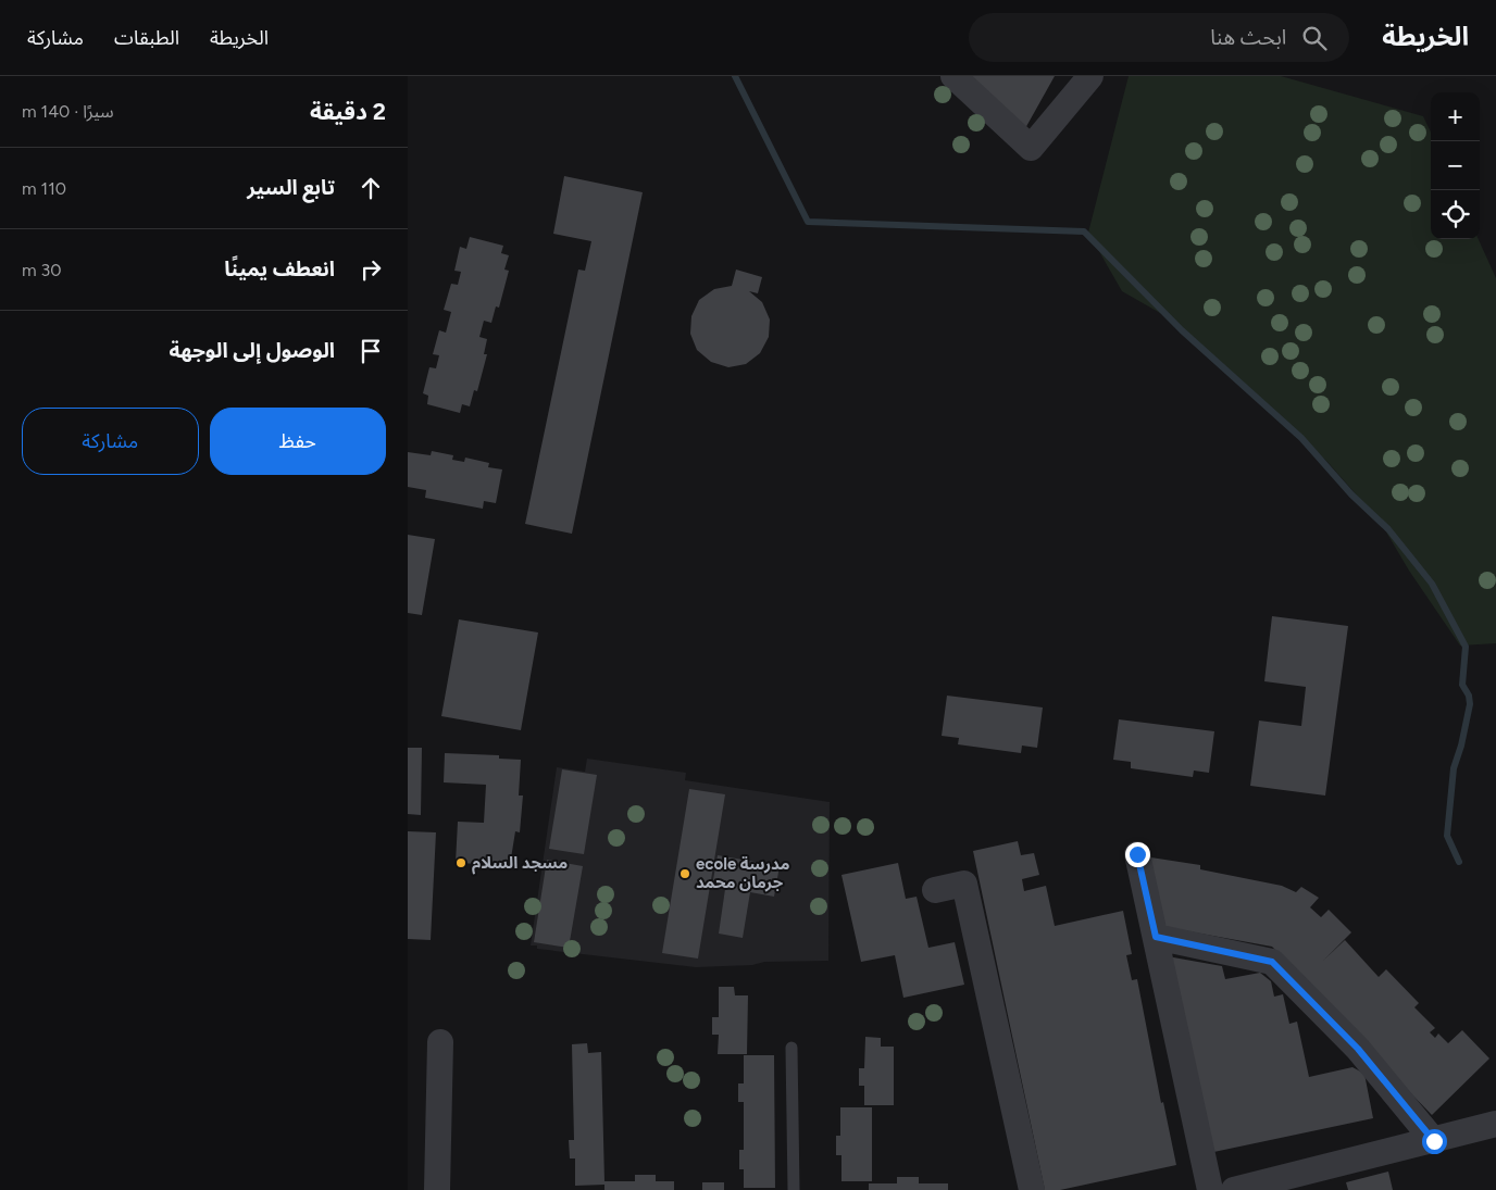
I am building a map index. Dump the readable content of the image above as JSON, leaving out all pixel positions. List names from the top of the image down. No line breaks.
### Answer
{"places":["مسجد السلام","ecole مدرسة جرمان محمد"],"page":{"header":"الخريطة","search":"ابحث هنا","nav":["الخريطة","الطبقات","مشاركة"],"heading":["2 دقيقة","سيرًا · 140 m"],"map_buttons":["+","−"],"list":[["تابع السير","110 m"],["انعطف يمينًا","30 m"],"الوصول إلى الوجهة"],"buttons":["حفظ","مشاركة"]}}
